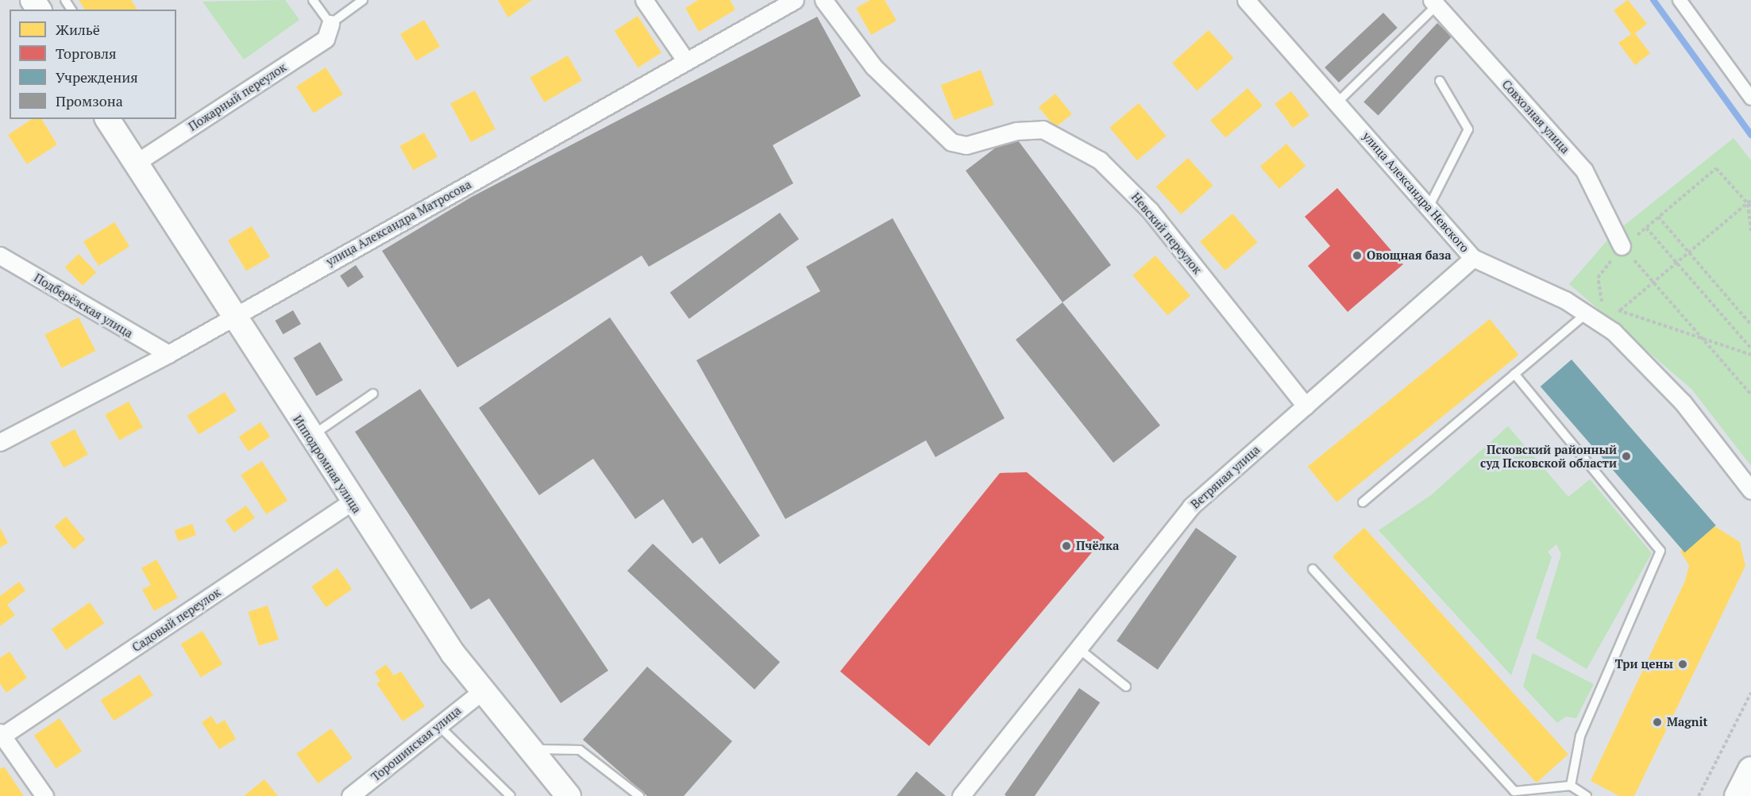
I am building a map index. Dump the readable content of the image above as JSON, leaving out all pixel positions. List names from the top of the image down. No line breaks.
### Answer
{"streets":{"main road":["Ипподромная улица"],"street":["Пожарный переулок","Совхозная улица","улица Александра Невского","улица Александра Матросова","Невский переулок","Подберёзская улица","Ветряная улица","Садовый переулок","Торошинская улица"]},"crossings":[["Пожарный переулок","Ипподромная улица"],["улица Александра Невского","Ветряная улица"],["улица Александра Матросова","Подберёзская улица"],["улица Александра Матросова","Ипподромная улица"],["Невский переулок","Ветряная улица"],["Ипподромная улица","Садовый переулок"],["Ипподромная улица","Торошинская улица"]],"places":["Овощная база","Псковский районный суд Псковской области","Пчёлка","Три цены","Magnit"],"legend":["Жильё","Торговля","Учреждения","Промзона"]}
